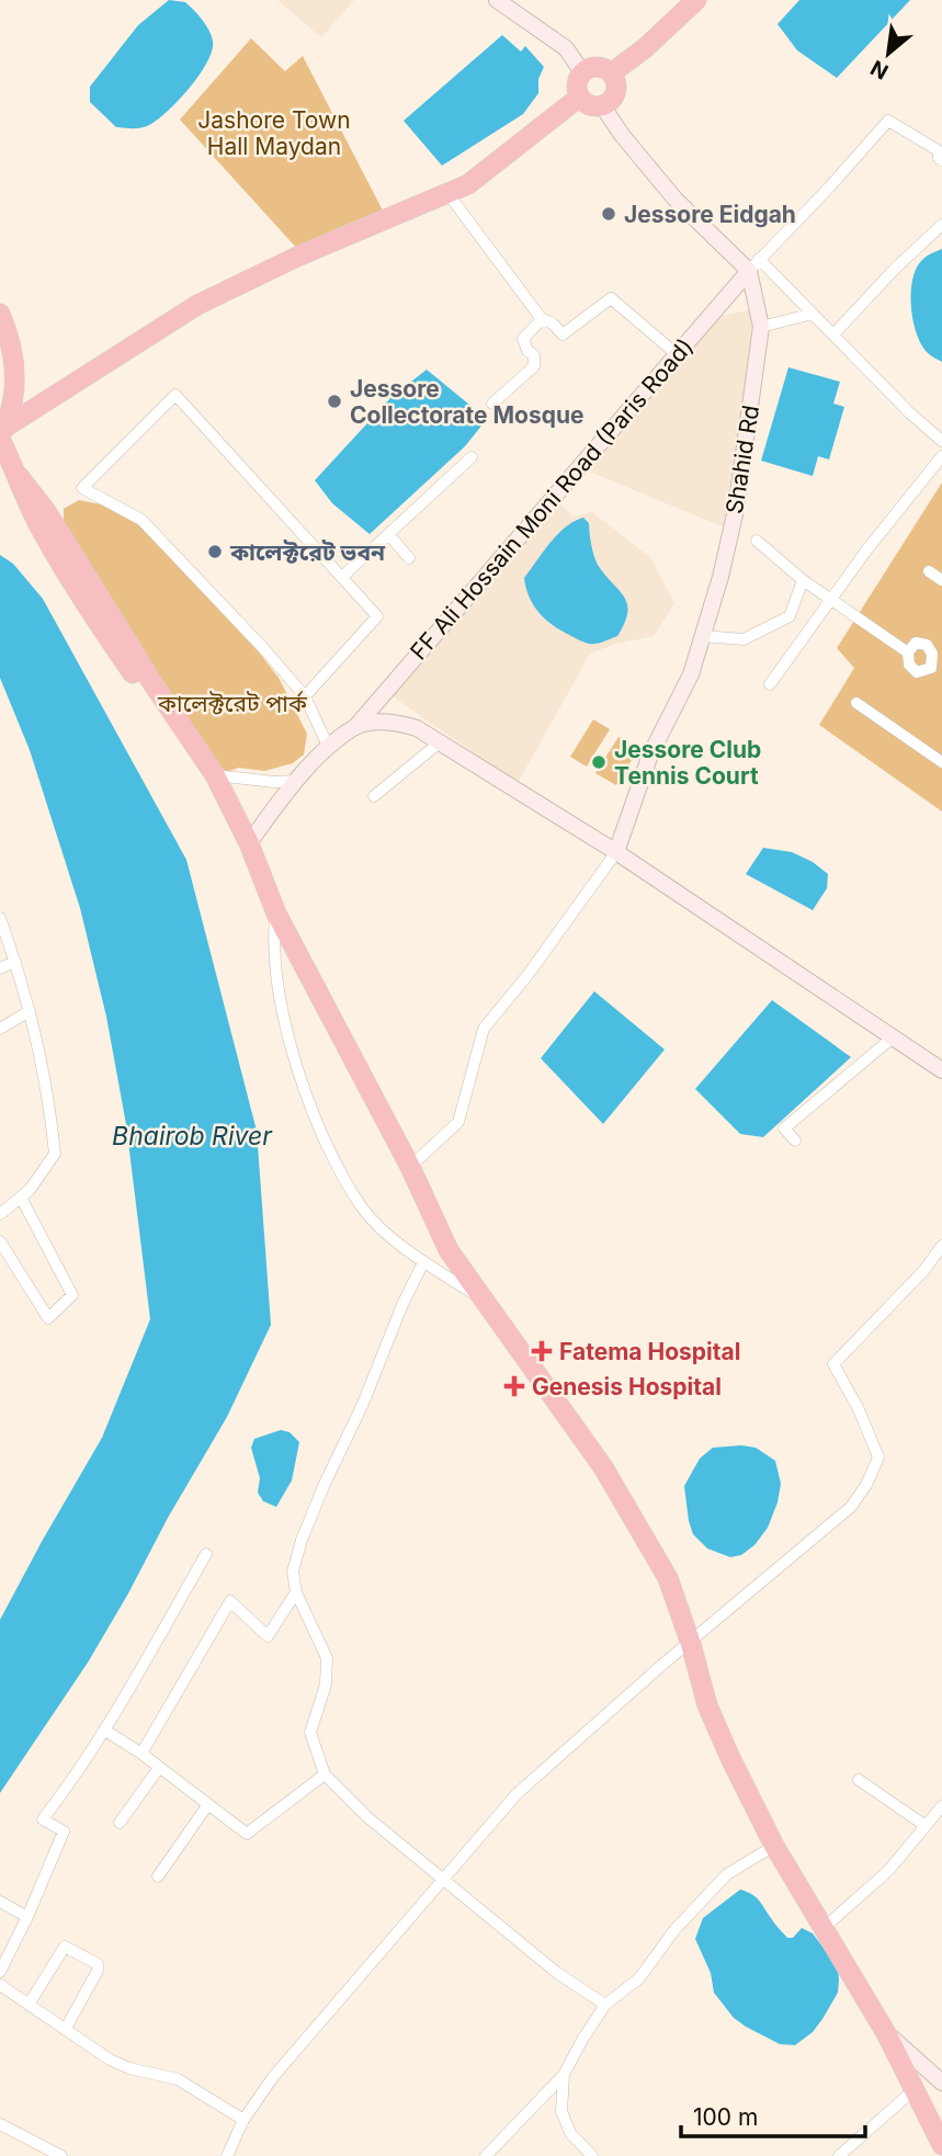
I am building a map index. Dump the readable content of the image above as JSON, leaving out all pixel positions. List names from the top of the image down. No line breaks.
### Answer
{"streets":{"street":["Shahid Rd","FF Ali Hossain Moni Road (Paris Road)"]},"crossings":[["Shahid Rd","FF Ali Hossain Moni Road (Paris Road)"]],"water":["Bhairob River"],"parks":["Jashore Town Hall Maydan","কালেক্টরেট পার্ক"],"places":{"other":["Jessore Eidgah","Jessore Collectorate Mosque","কালেক্টরেট ভবন","Jessore Club Tennis Court"],"health":["Fatema Hospital","Genesis Hospital"]},"scale_bar":"100 m","north":"bottom left"}
